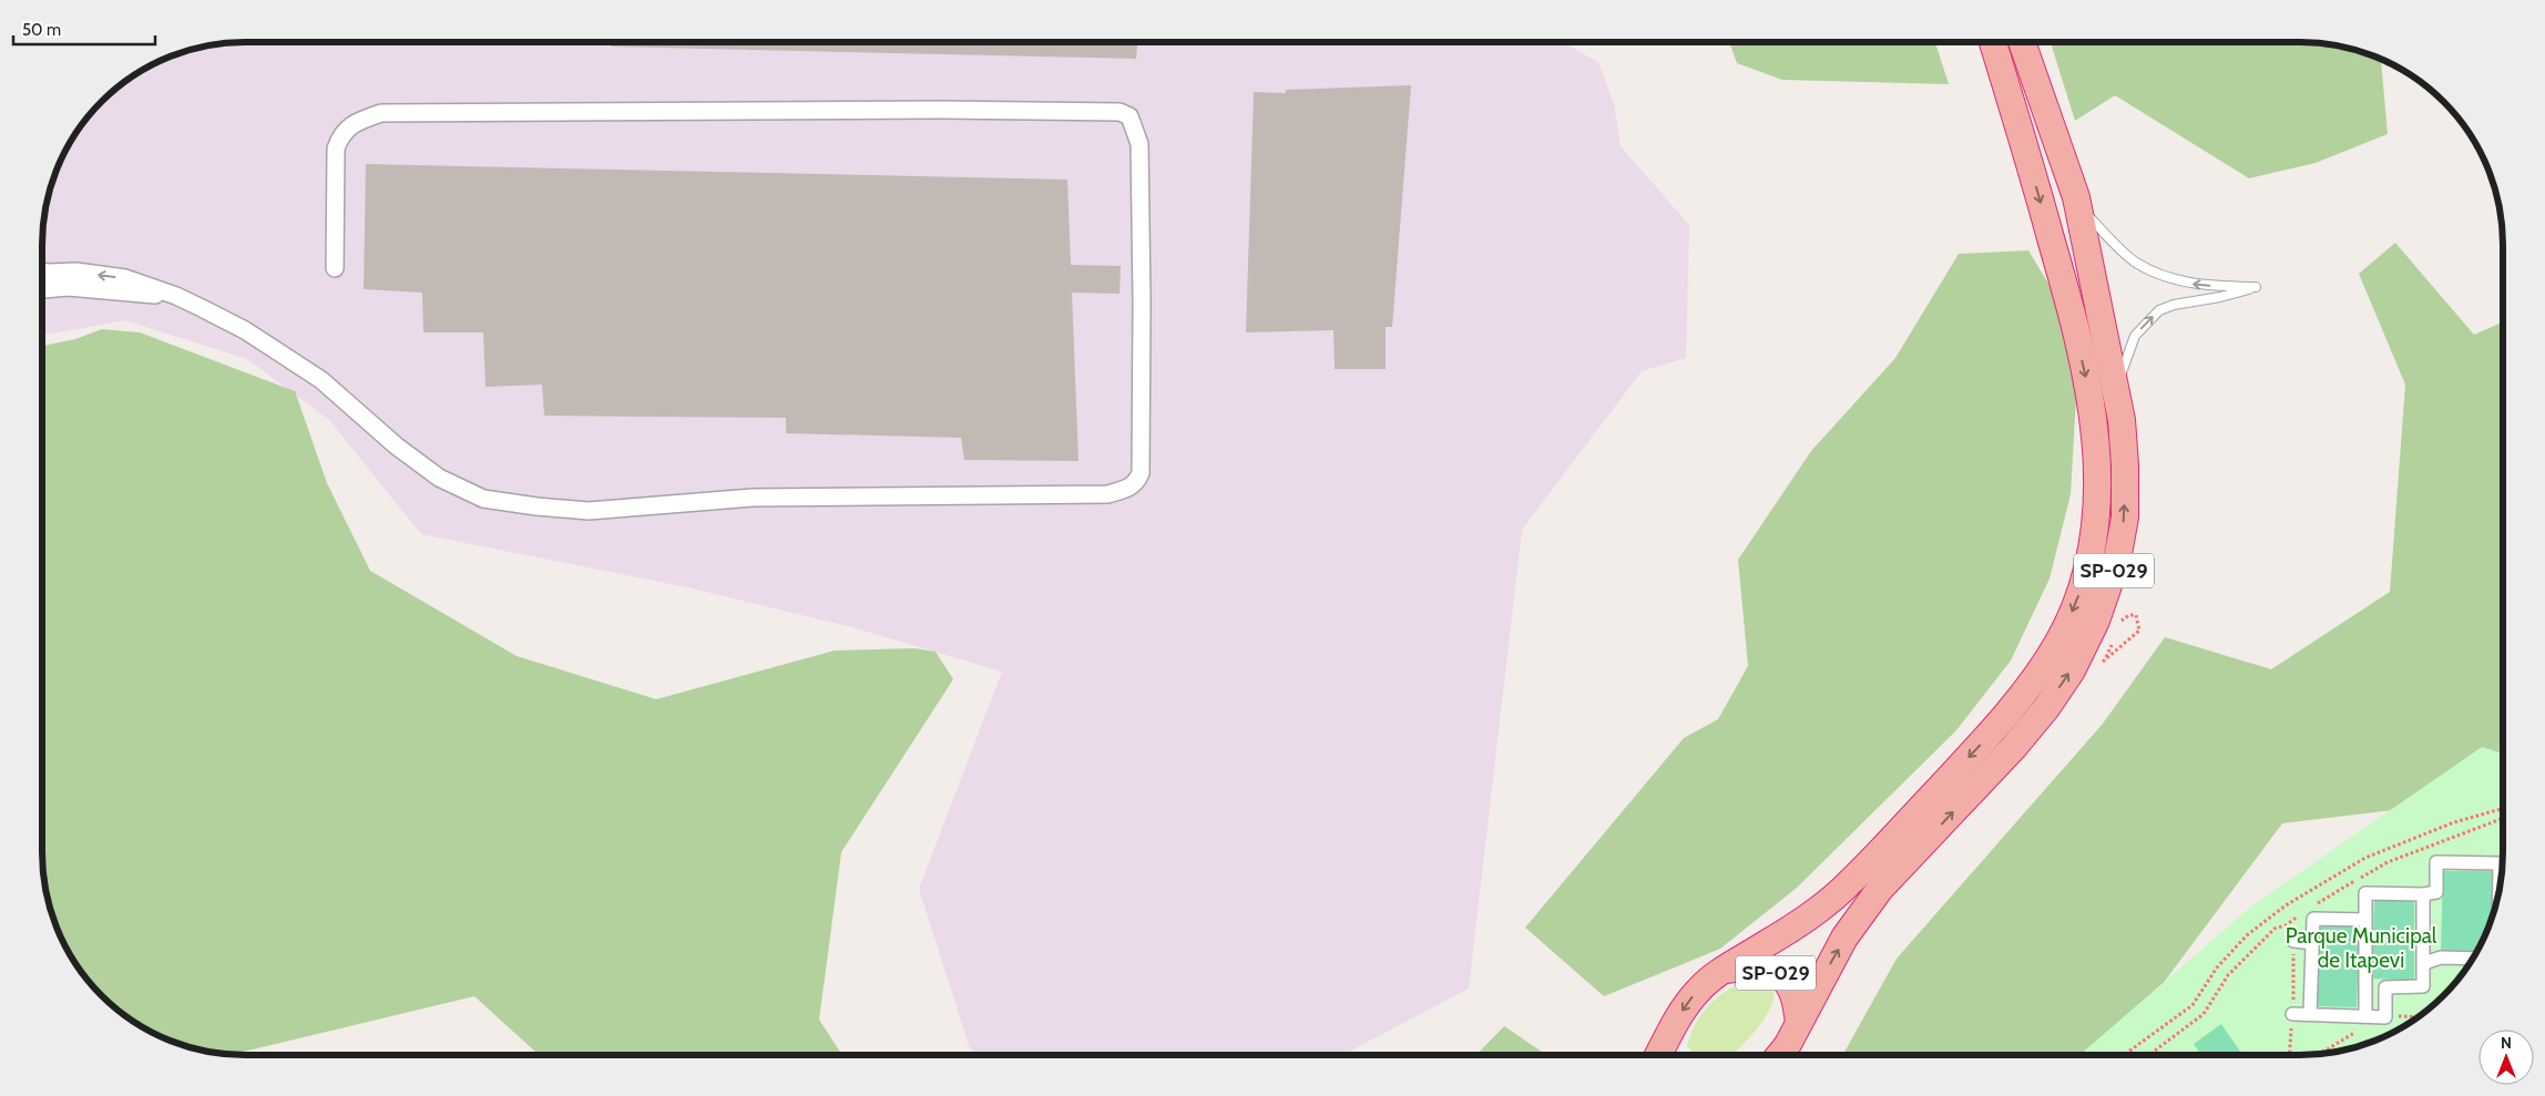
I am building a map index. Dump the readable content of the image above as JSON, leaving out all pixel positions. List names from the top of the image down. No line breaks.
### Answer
{"streets":{"highway":["SP-029"]},"parks":["Parque Municipal de Itapevi"],"scale_bar":"50 m","north":"top"}
